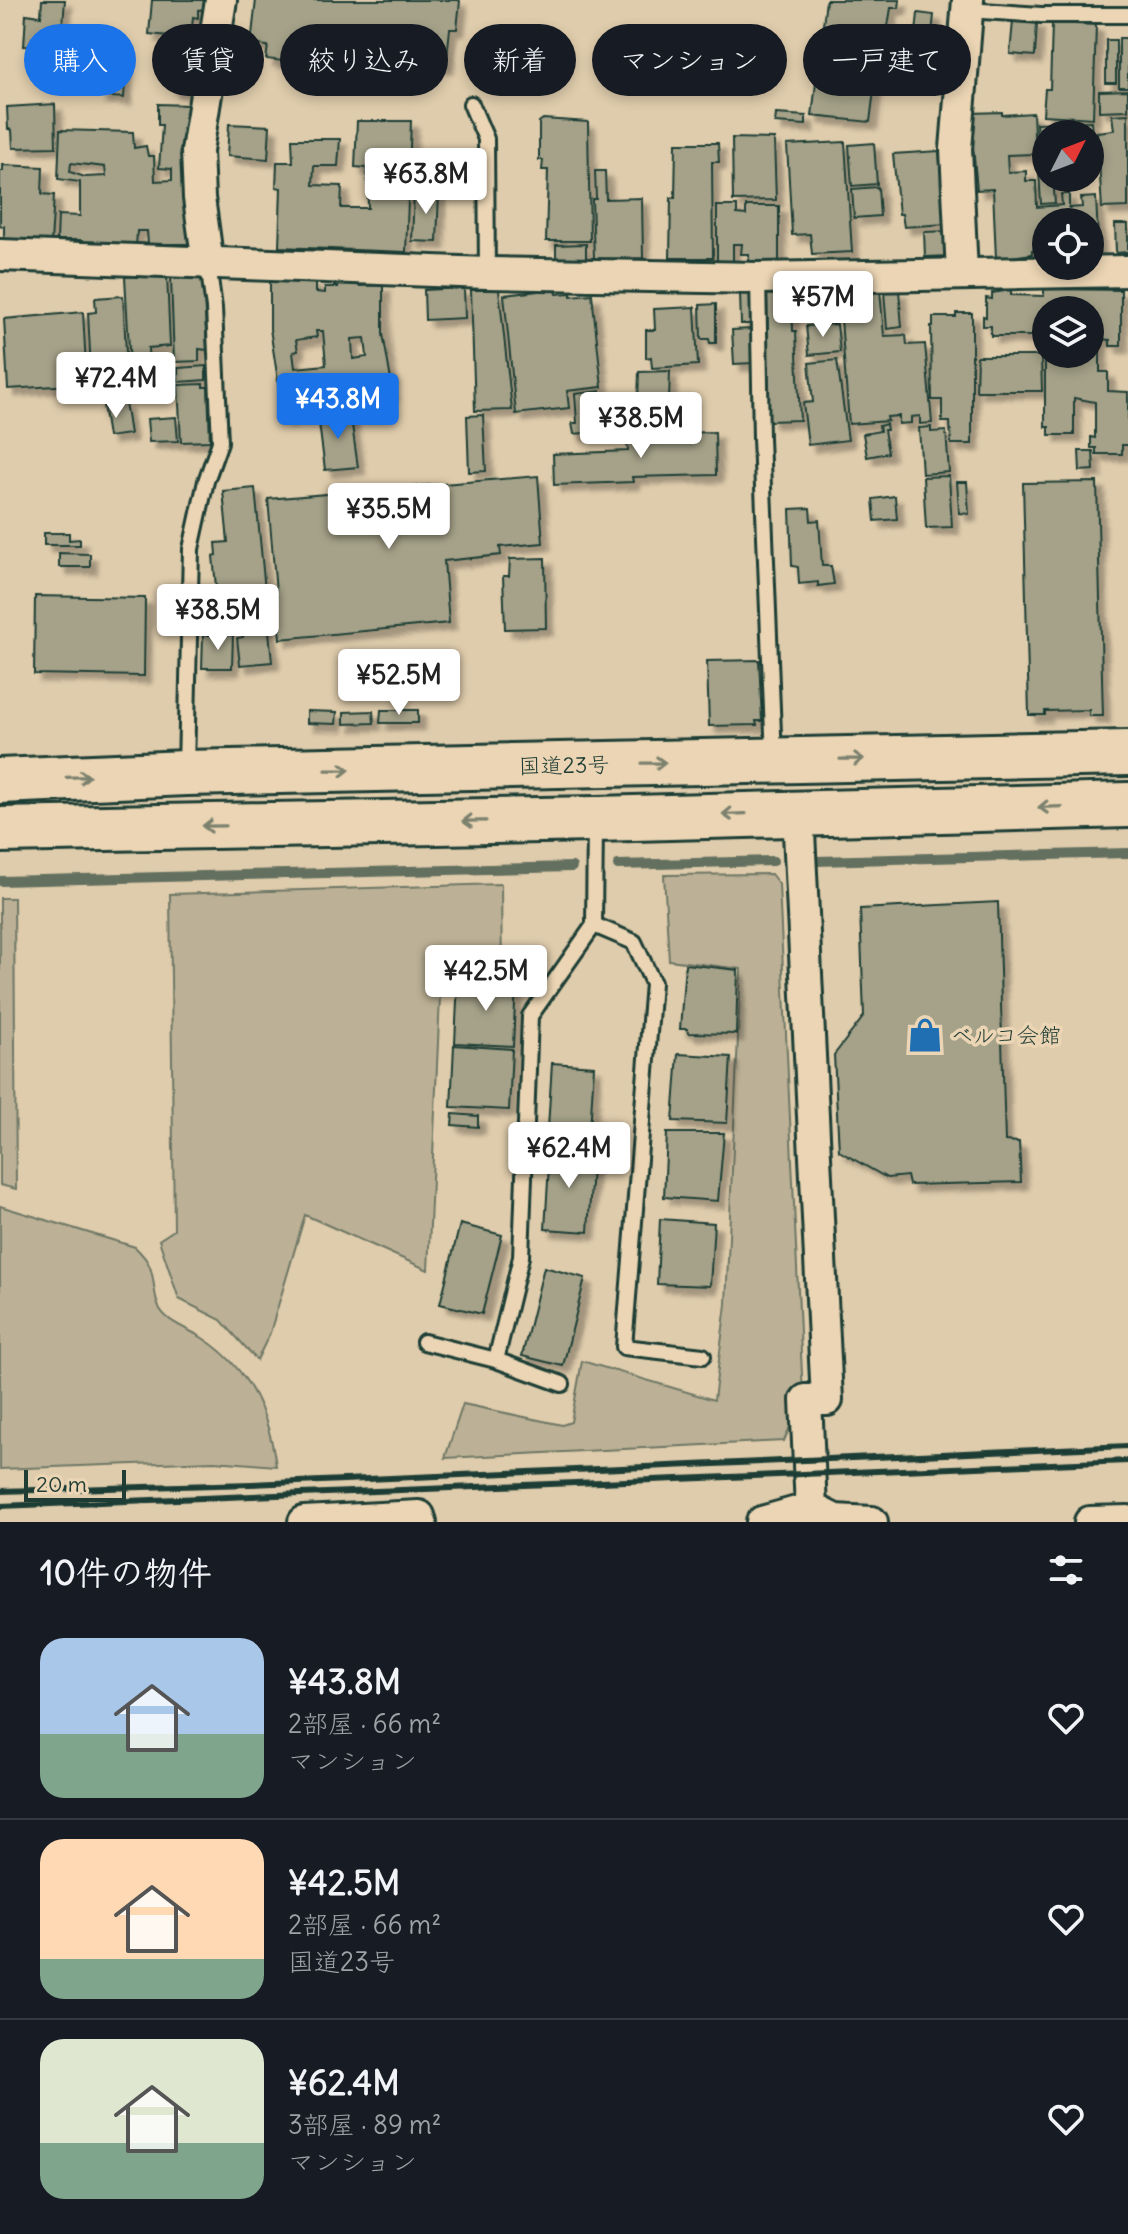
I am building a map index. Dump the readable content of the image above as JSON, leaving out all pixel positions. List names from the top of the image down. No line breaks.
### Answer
{"streets":{"highway":["国道23号"]},"places":{"shop":["ベルコ会館"]},"scale_bar":"20 m","north":"top right","page":{"chip":["購入","賃貸","絞り込み","新着","マンション","一戸建て"],"price":["¥63.8M","¥57M","¥72.4M","¥43.8M","¥38.5M","¥35.5M","¥38.5M","¥52.5M","¥42.5M","¥62.4M"],"scale":"20 m","heading":"10件の物件","list":[{"name":"¥43.8M","note":"2部屋 · 66 m² · マンション"},{"name":"¥42.5M","note":"2部屋 · 66 m² · 国道23号"},{"name":"¥62.4M","note":"3部屋 · 89 m² · マンション"}]}}
